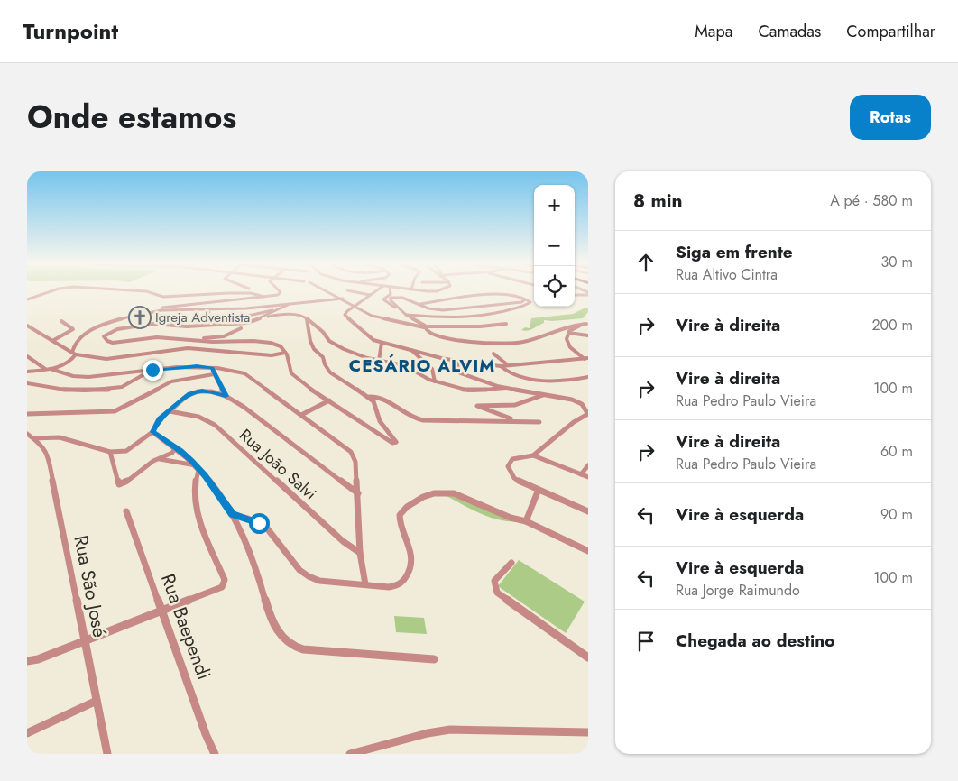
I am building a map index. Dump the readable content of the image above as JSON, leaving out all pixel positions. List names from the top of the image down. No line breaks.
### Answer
{"streets":{"street":["Rua João Salvi","Rua São José","Rua Baependi"]},"districts":["CESÁRIO ALVIM"],"places":{"church":["Igreja Adventista"]},"page":{"header":"Turnpoint","nav":["Mapa","Camadas","Compartilhar"],"title":"Onde estamos","buttons":"Rotas","heading":["8 min","A pé · 580 m"],"map_buttons":["+","−"],"list":[["Siga em frente","Rua Altivo Cintra","30 m"],["Vire à direita","200 m"],["Vire à direita","Rua Pedro Paulo Vieira","100 m"],["Vire à direita","Rua Pedro Paulo Vieira","60 m"],["Vire à esquerda","90 m"],["Vire à esquerda","Rua Jorge Raimundo","100 m"],"Chegada ao destino"]}}
